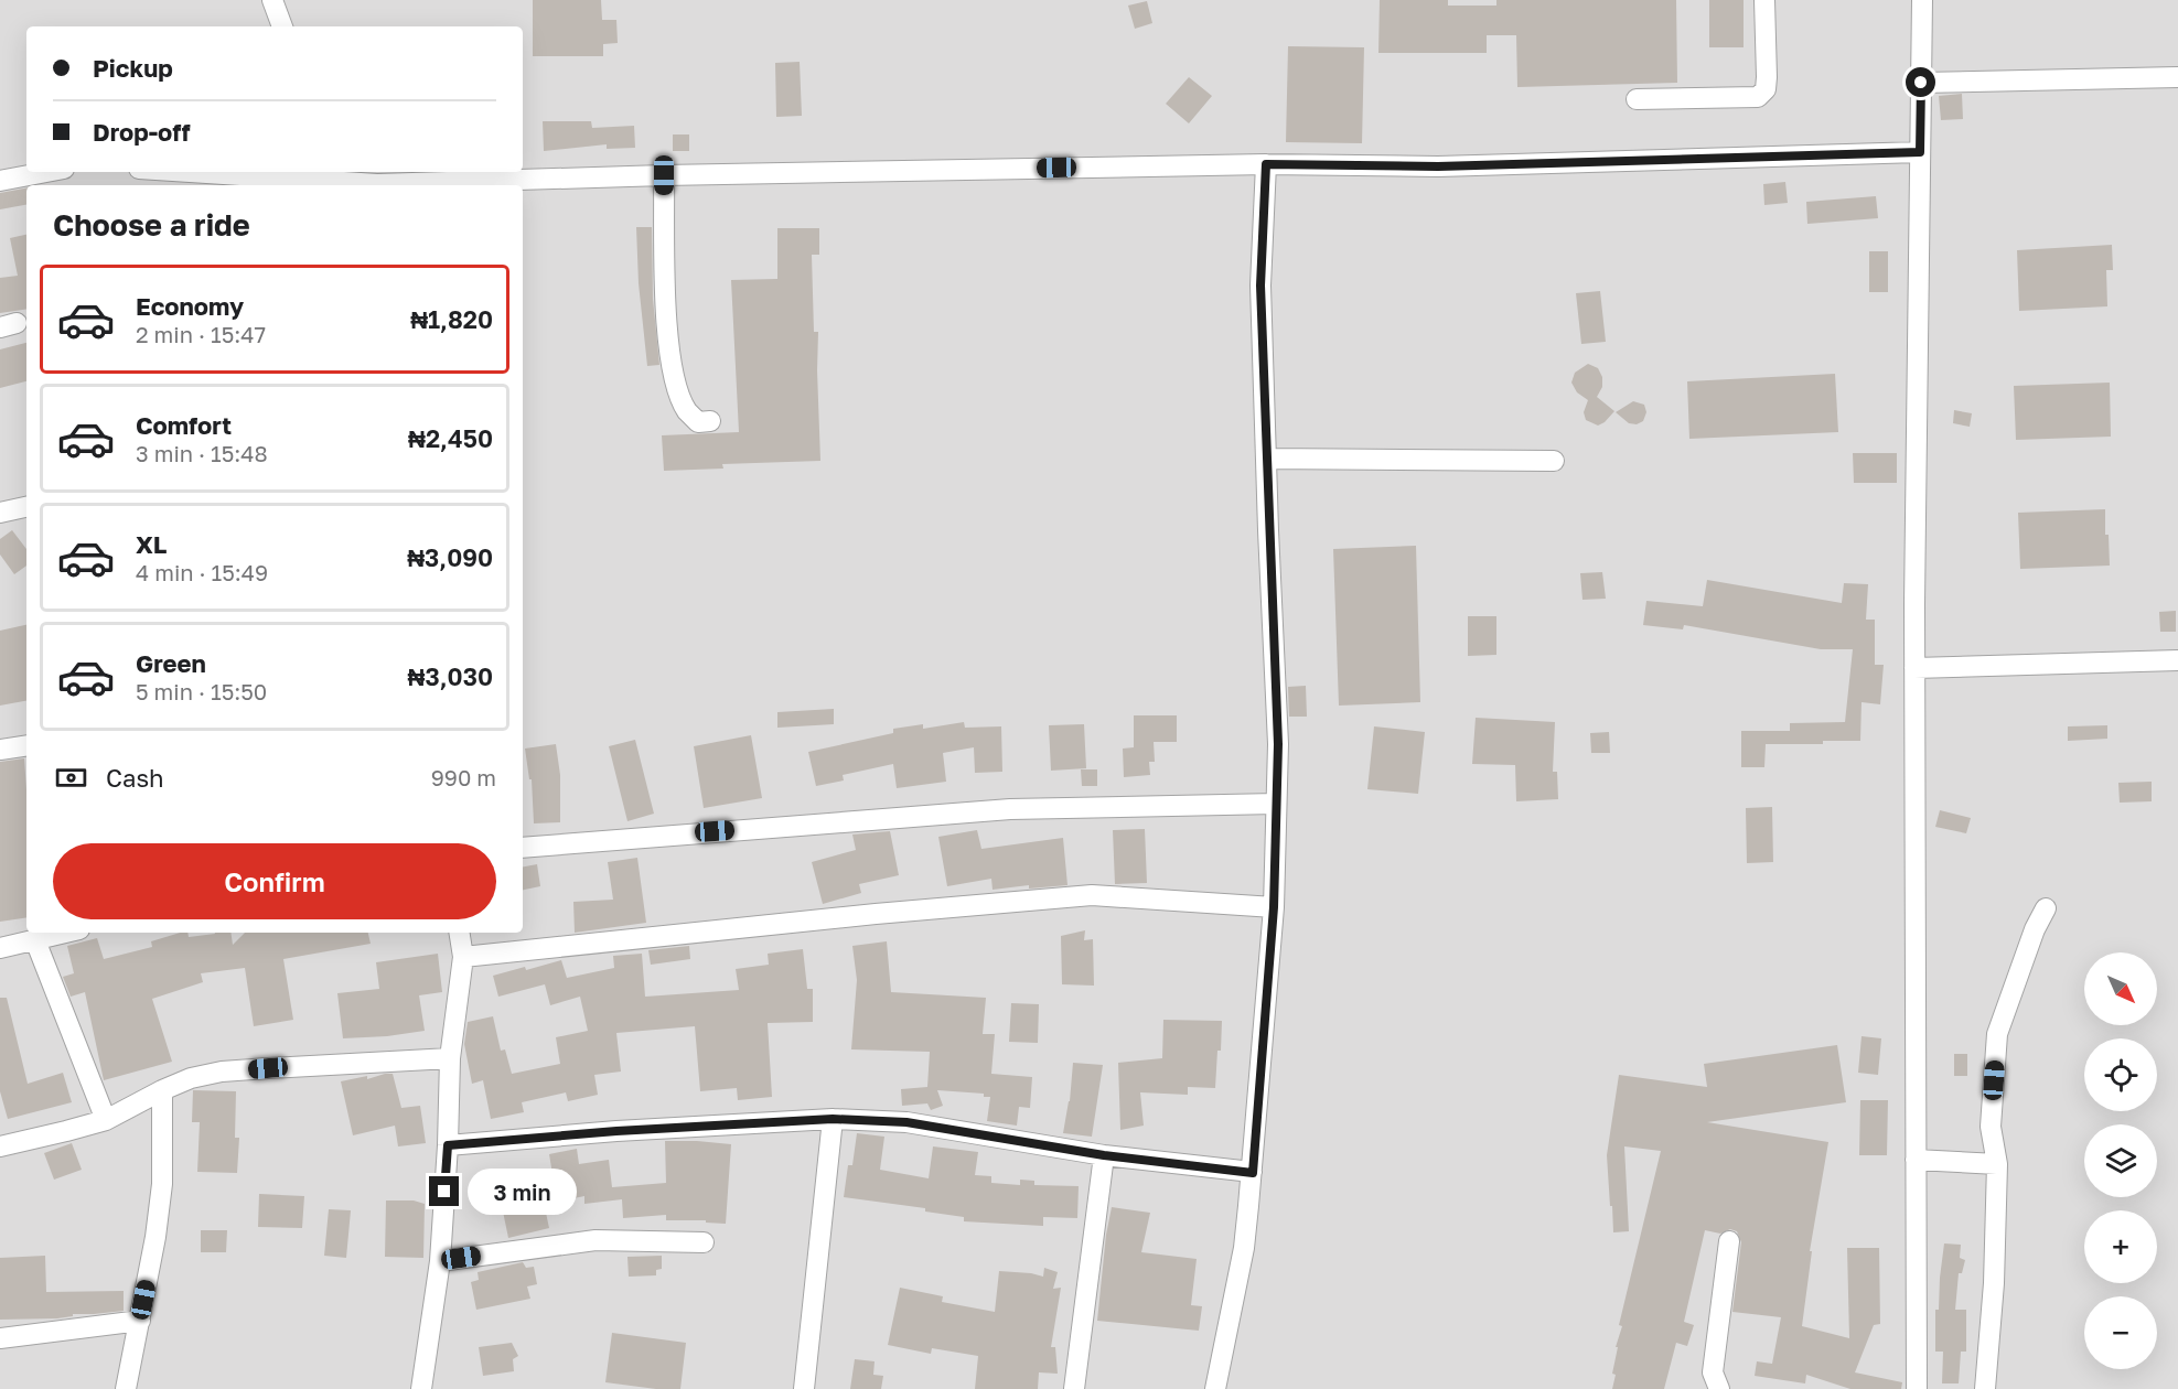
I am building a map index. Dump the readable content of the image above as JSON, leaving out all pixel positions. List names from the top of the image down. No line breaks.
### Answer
{"north":"bottom right","page":{"banner":["Pickup","Drop-off"],"heading":"Choose a ride","list":[{"name":"Economy","note":"2 min · 15:47","value":"₦1,820"},{"name":"Comfort","note":"3 min · 15:48","value":"₦2,450"},{"name":"XL","note":"4 min · 15:49","value":"₦3,090"},{"name":"Green","note":"5 min · 15:50","value":"₦3,030"}],"pay":["Cash","990 m"],"buttons":"Confirm","map_buttons":["+","−"],"bubble":"3 min"}}
